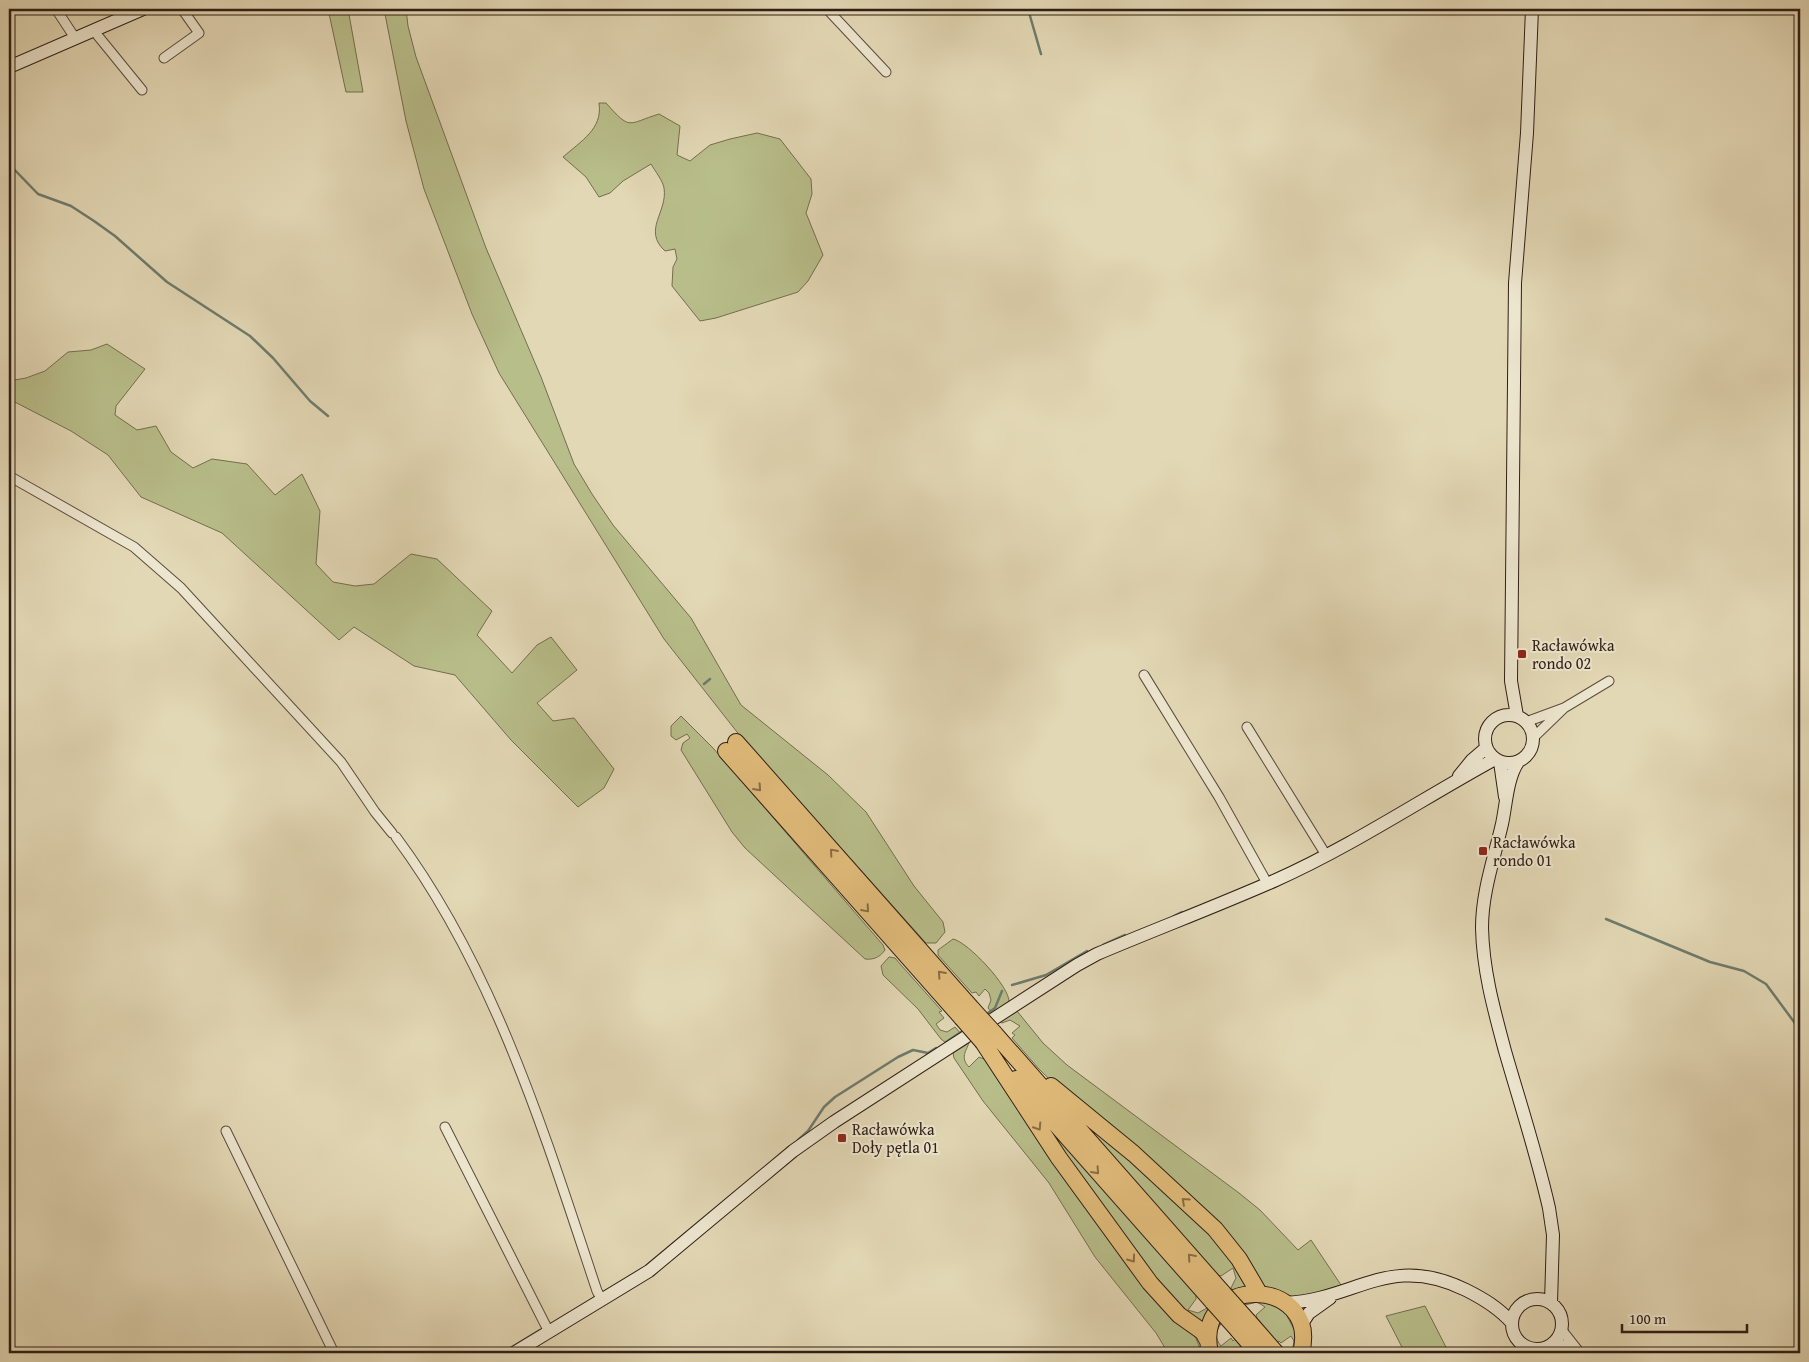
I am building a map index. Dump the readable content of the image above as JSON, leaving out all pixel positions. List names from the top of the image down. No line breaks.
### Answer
{"places":{"transit":["Racławówka rondo 02","Racławówka rondo 01","Racławówka Doły pętla 01"]},"scale_bar":"100 m"}
